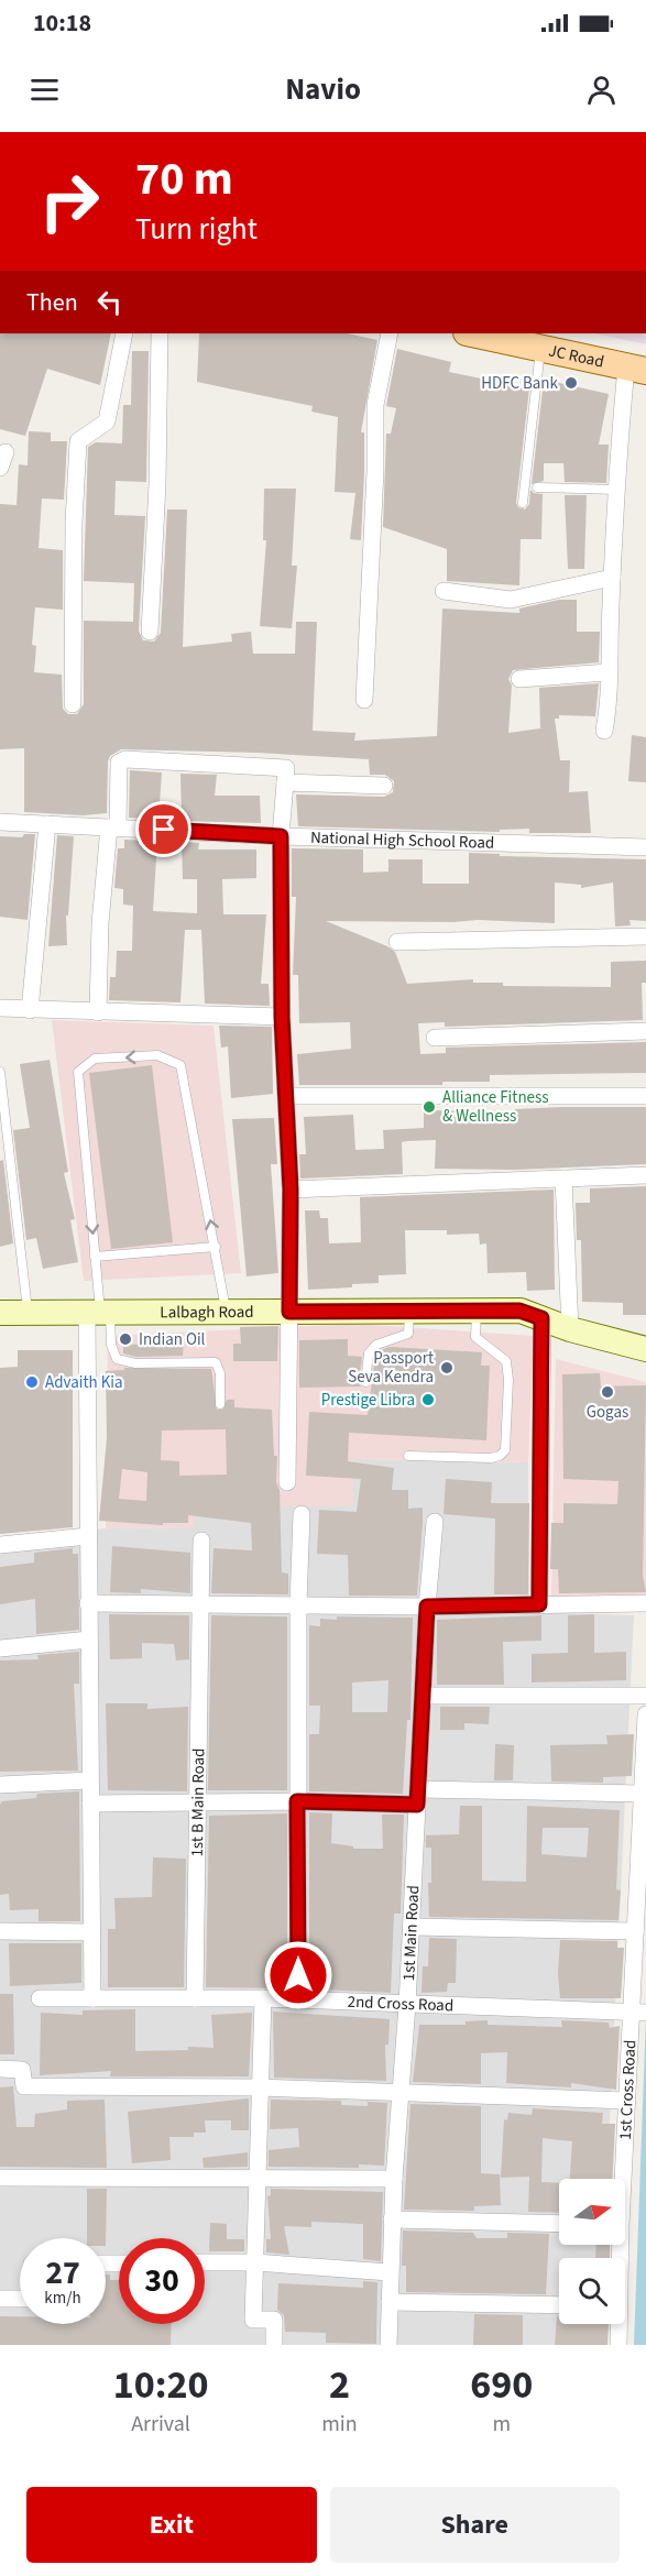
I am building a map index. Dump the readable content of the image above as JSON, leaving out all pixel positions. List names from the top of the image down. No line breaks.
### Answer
{"streets":{"main road":["JC Road","Lalbagh Road"],"street":["National High School Road","1st B Main Road","1st Main Road","2nd Cross Road","1st Cross Road"]},"crossings":[["1st B Main Road","2nd Cross Road"],["1st Main Road","2nd Cross Road"],["2nd Cross Road","1st Cross Road"]],"places":["HDFC Bank","Alliance Fitness & Wellness","Indian Oil","Passport Seva Kendra","Advaith Kia","Gogas","Prestige Libra"],"north":"right","page":{"status":"10:18","header":"Navio","turn":["70 m","Turn right"],"then":"Then","speed":"27 km/h","limit":"30","eta":["10:20","Arrival","2","min","690","m"],"buttons":["Exit","Share"]}}
